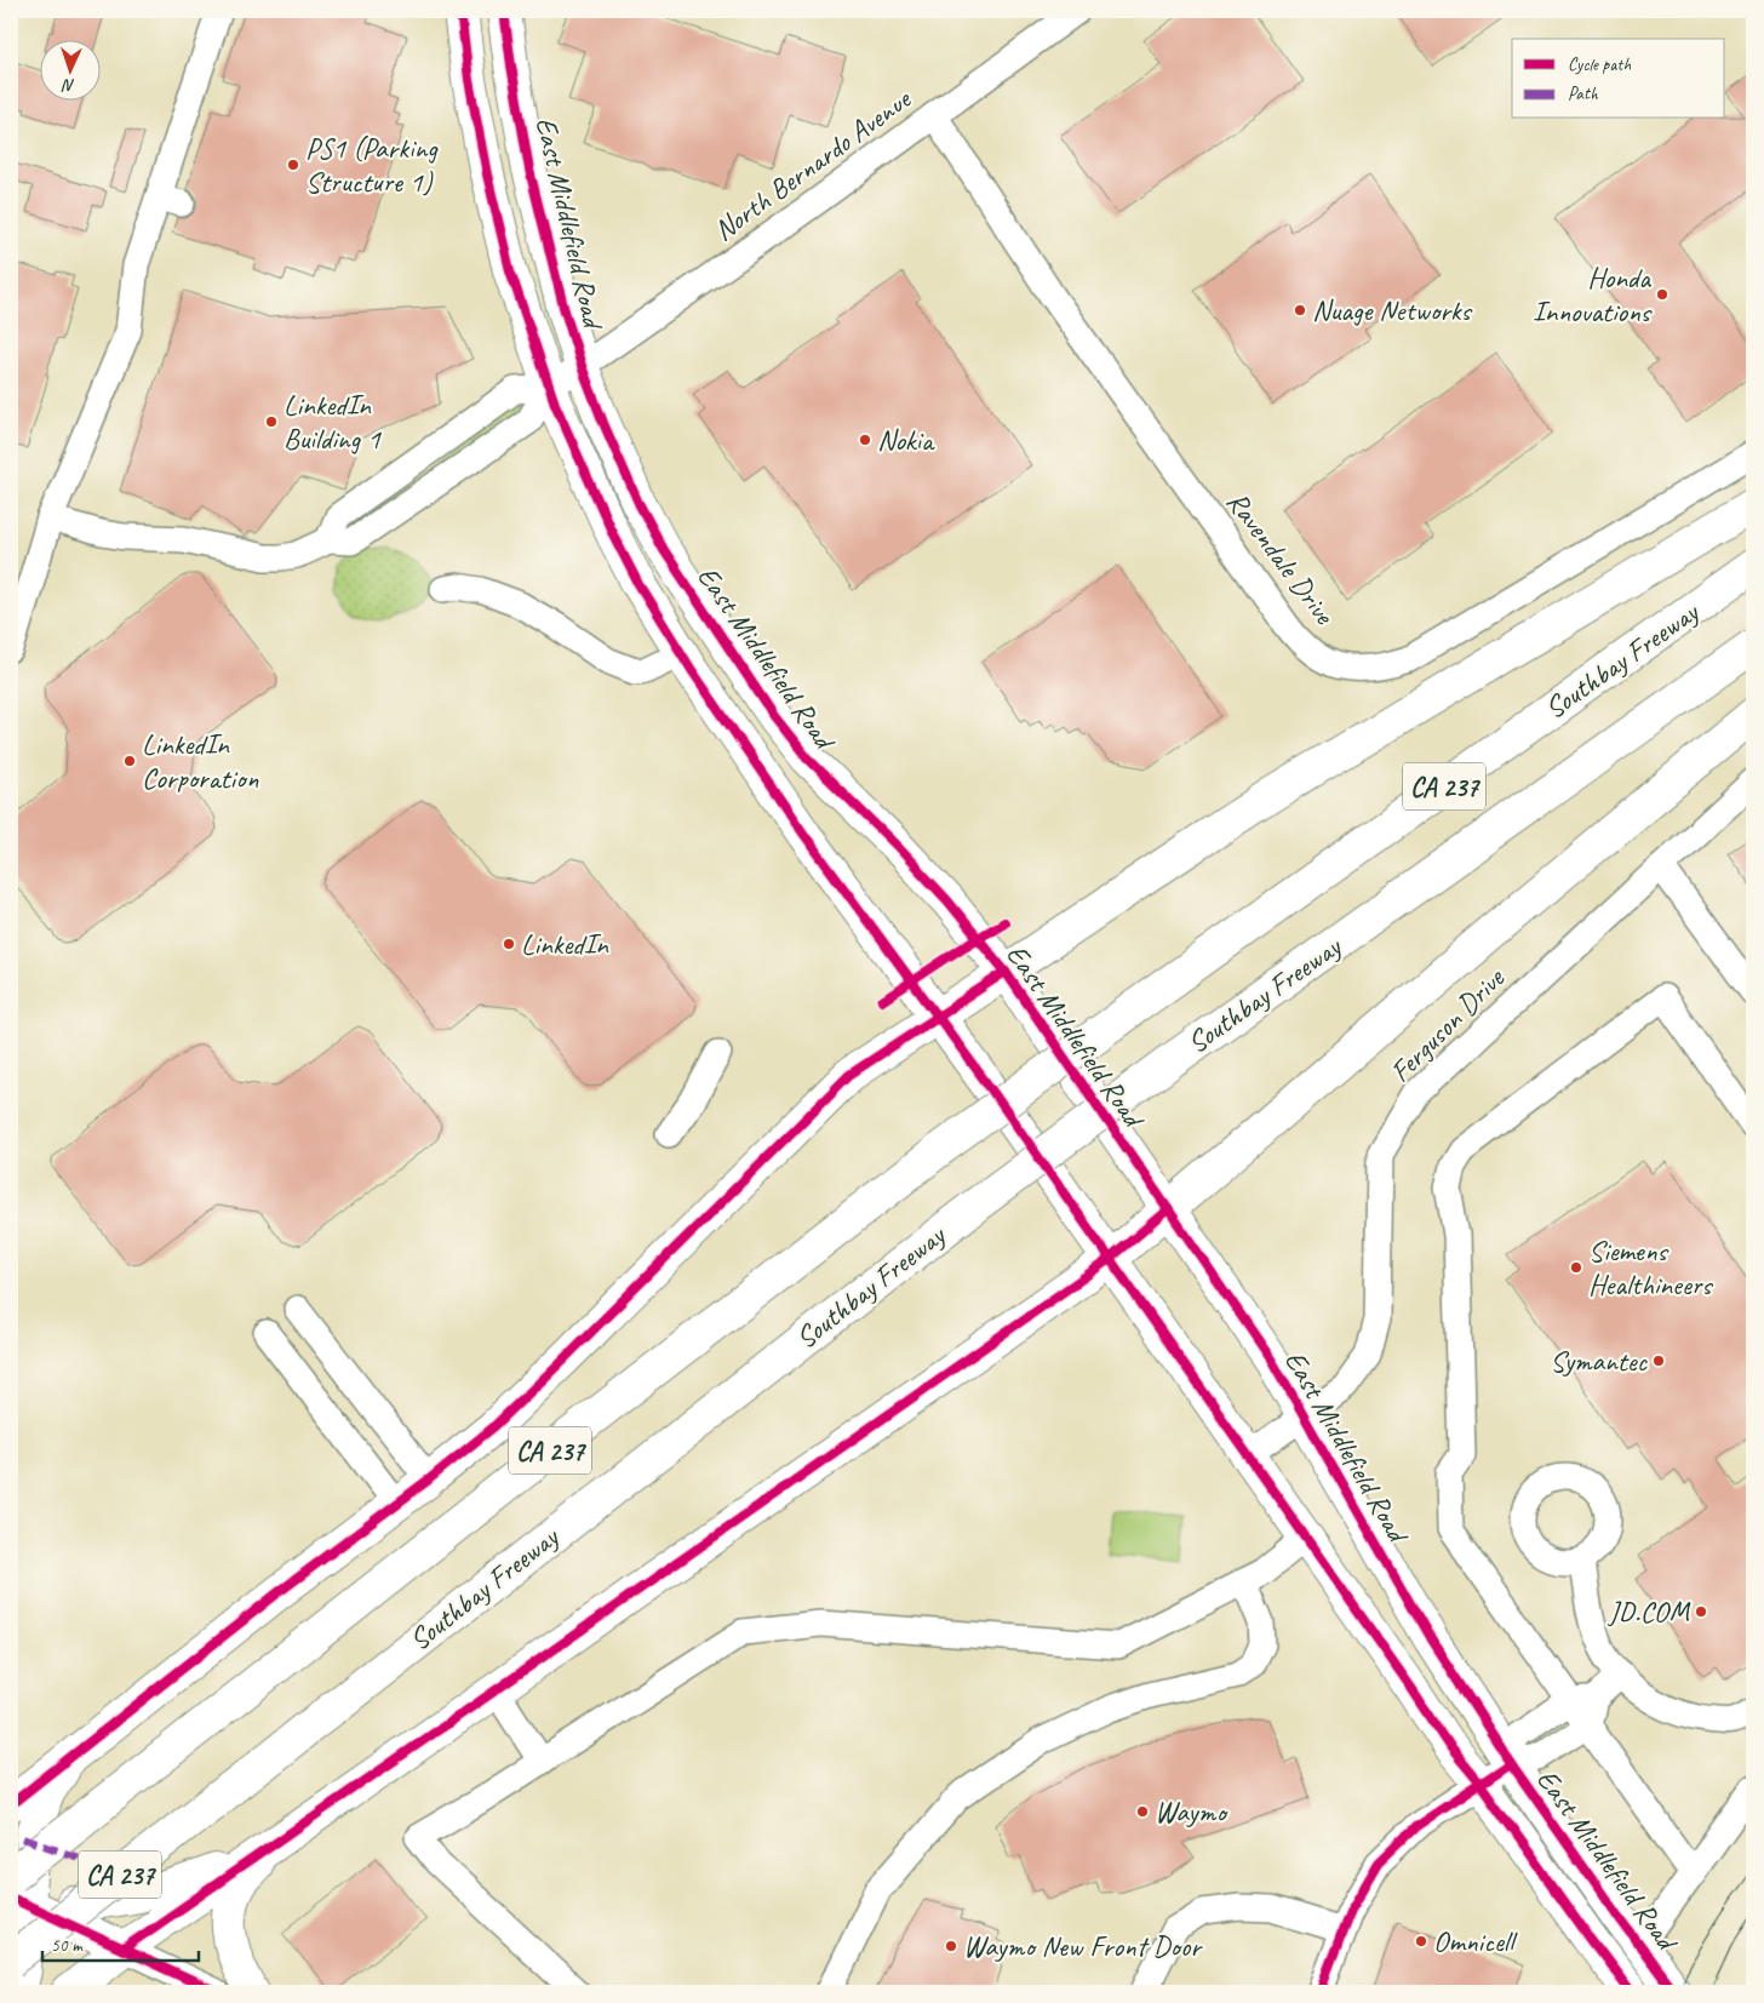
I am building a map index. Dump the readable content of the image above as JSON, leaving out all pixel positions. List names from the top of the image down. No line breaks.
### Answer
{"streets":{"main road":["East Middlefield Road","Southbay Freeway","CA 237"],"street":["North Bernardo Avenue","Ravendale Drive","Ferguson Drive"]},"crossings":[["North Bernardo Avenue","East Middlefield Road"],["North Bernardo Avenue","Ravendale Drive"],["East Middlefield Road","Ferguson Drive"]],"places":["PS1 (Parking Structure 1)","Honda Innovations","Nuage Networks","LinkedIn Building 1","Nokia","LinkedIn Corporation","LinkedIn","Siemens Healthineers","Symantec","JD.COM","Waymo","Omnicell","Waymo New Front Door"],"legend":["Cycle path","Path"],"scale_bar":"50 m","north":"bottom"}
